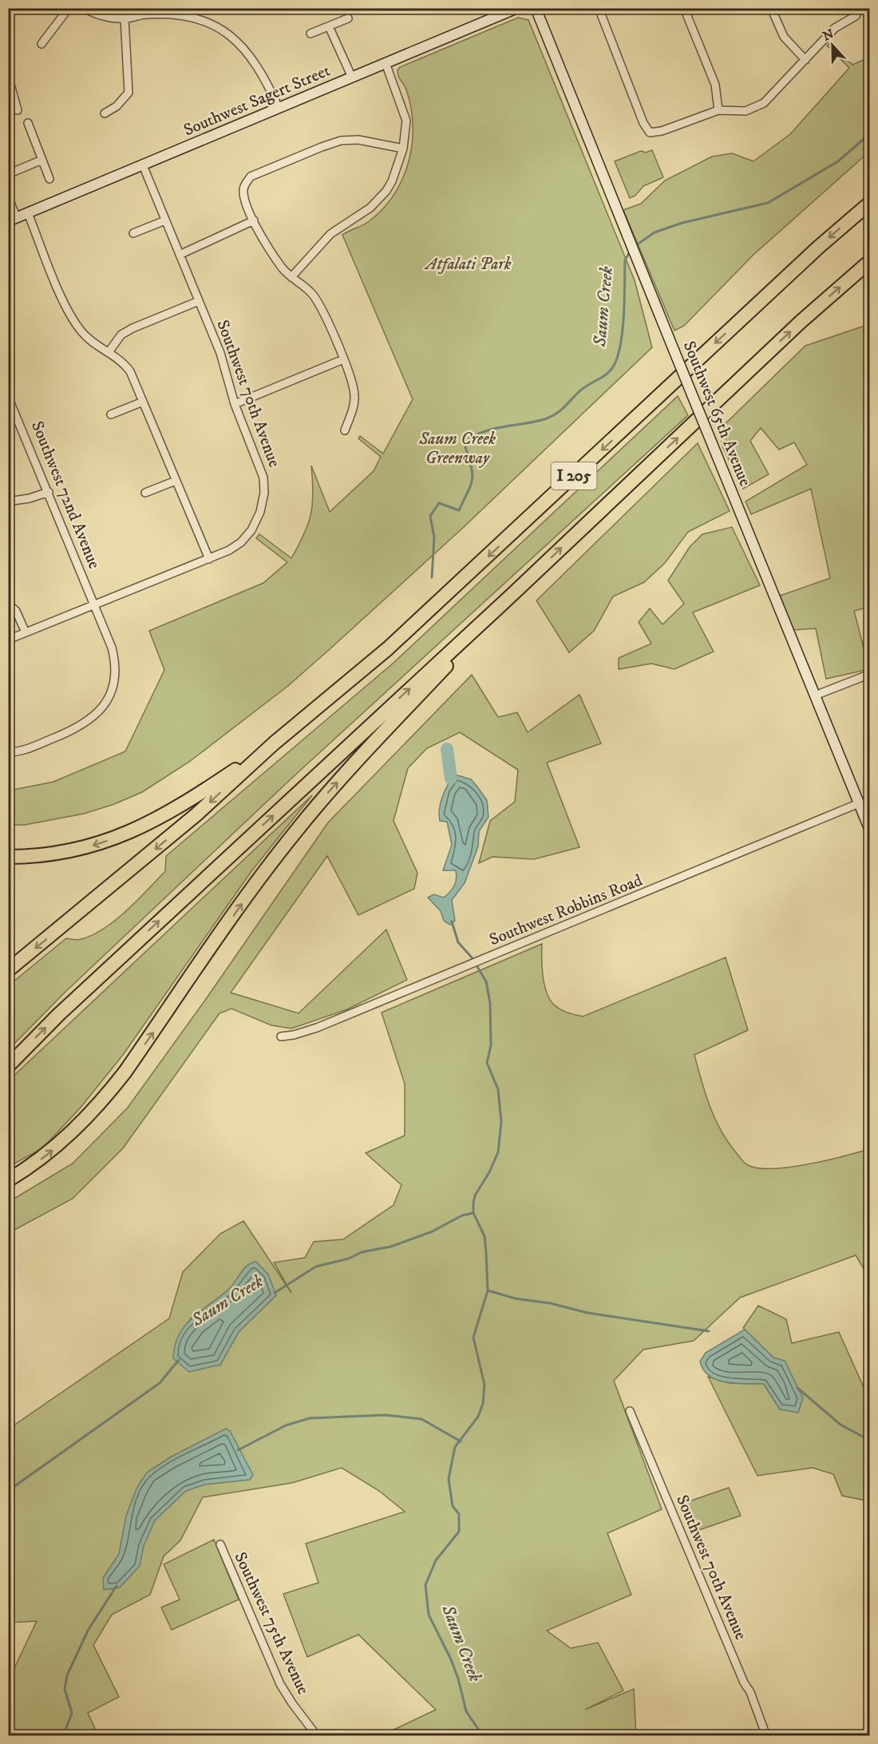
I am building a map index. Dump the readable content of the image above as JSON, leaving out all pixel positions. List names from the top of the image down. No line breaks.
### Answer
{"streets":{"highway":["I 205"],"main road":["Southwest Sagert Street","Southwest 65th Avenue"],"street":["Southwest 70th Avenue","Southwest 72nd Avenue","Southwest Robbins Road","Southwest 75th Avenue"]},"crossings":[["Southwest Sagert Street","Southwest 70th Avenue"],["Southwest 70th Avenue","Southwest 72nd Avenue"],["Southwest 65th Avenue","Southwest Robbins Road"]],"water":["Saum Creek"],"parks":["Atfalati Park","Saum Creek Greenway"],"north":"top"}
